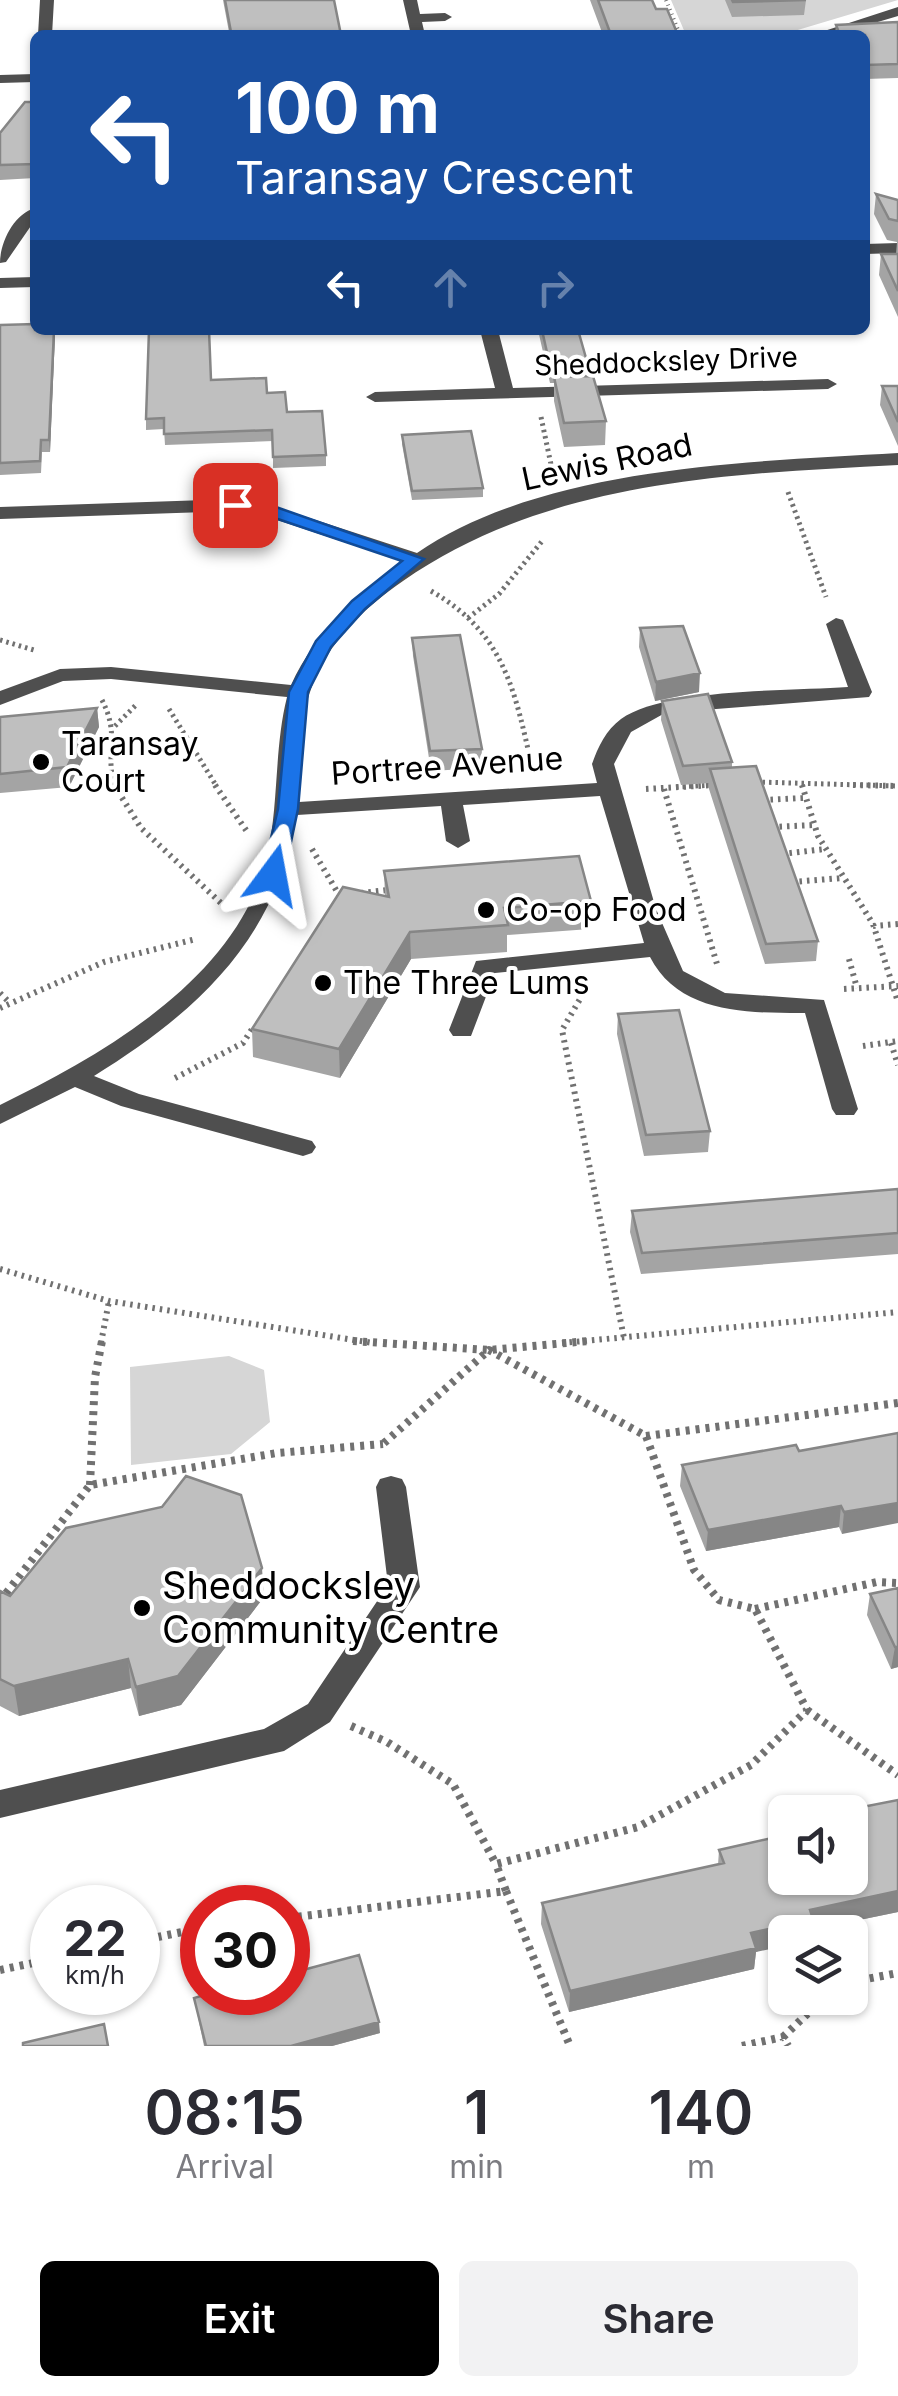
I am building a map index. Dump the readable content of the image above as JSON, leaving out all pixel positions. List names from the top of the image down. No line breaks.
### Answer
{"streets":{"street":["Sheddocksley Drive","Lewis Road","Portree Avenue"]},"crossings":[["Lewis Road","Portree Avenue"]],"places":["Taransay Court","Co-op Food","The Three Lums","Sheddocksley Community Centre"],"page":{"turn":["100 m","Taransay Crescent"],"speed":"22 km/h","limit":"30","eta":["08:15","Arrival","1","min","140","m"],"buttons":["Exit","Share"]}}
